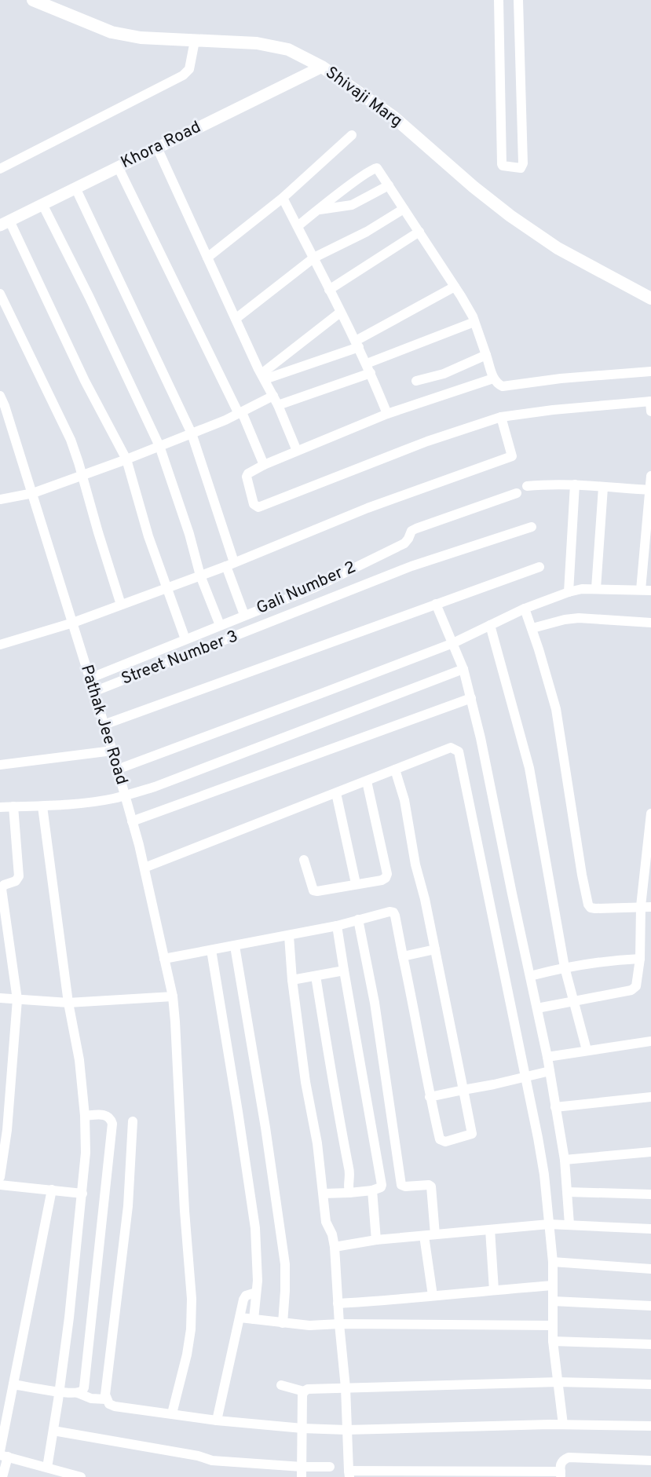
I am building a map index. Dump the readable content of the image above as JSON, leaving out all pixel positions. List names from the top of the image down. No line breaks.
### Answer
{"streets":{"main road":["Shivaji Marg"],"street":["Khora Road","Gali Number 2","Street Number 3","Pathak Jee Road"]},"crossings":[["Shivaji Marg","Khora Road"],["Gali Number 2","Pathak Jee Road"],["Street Number 3","Pathak Jee Road"]]}
